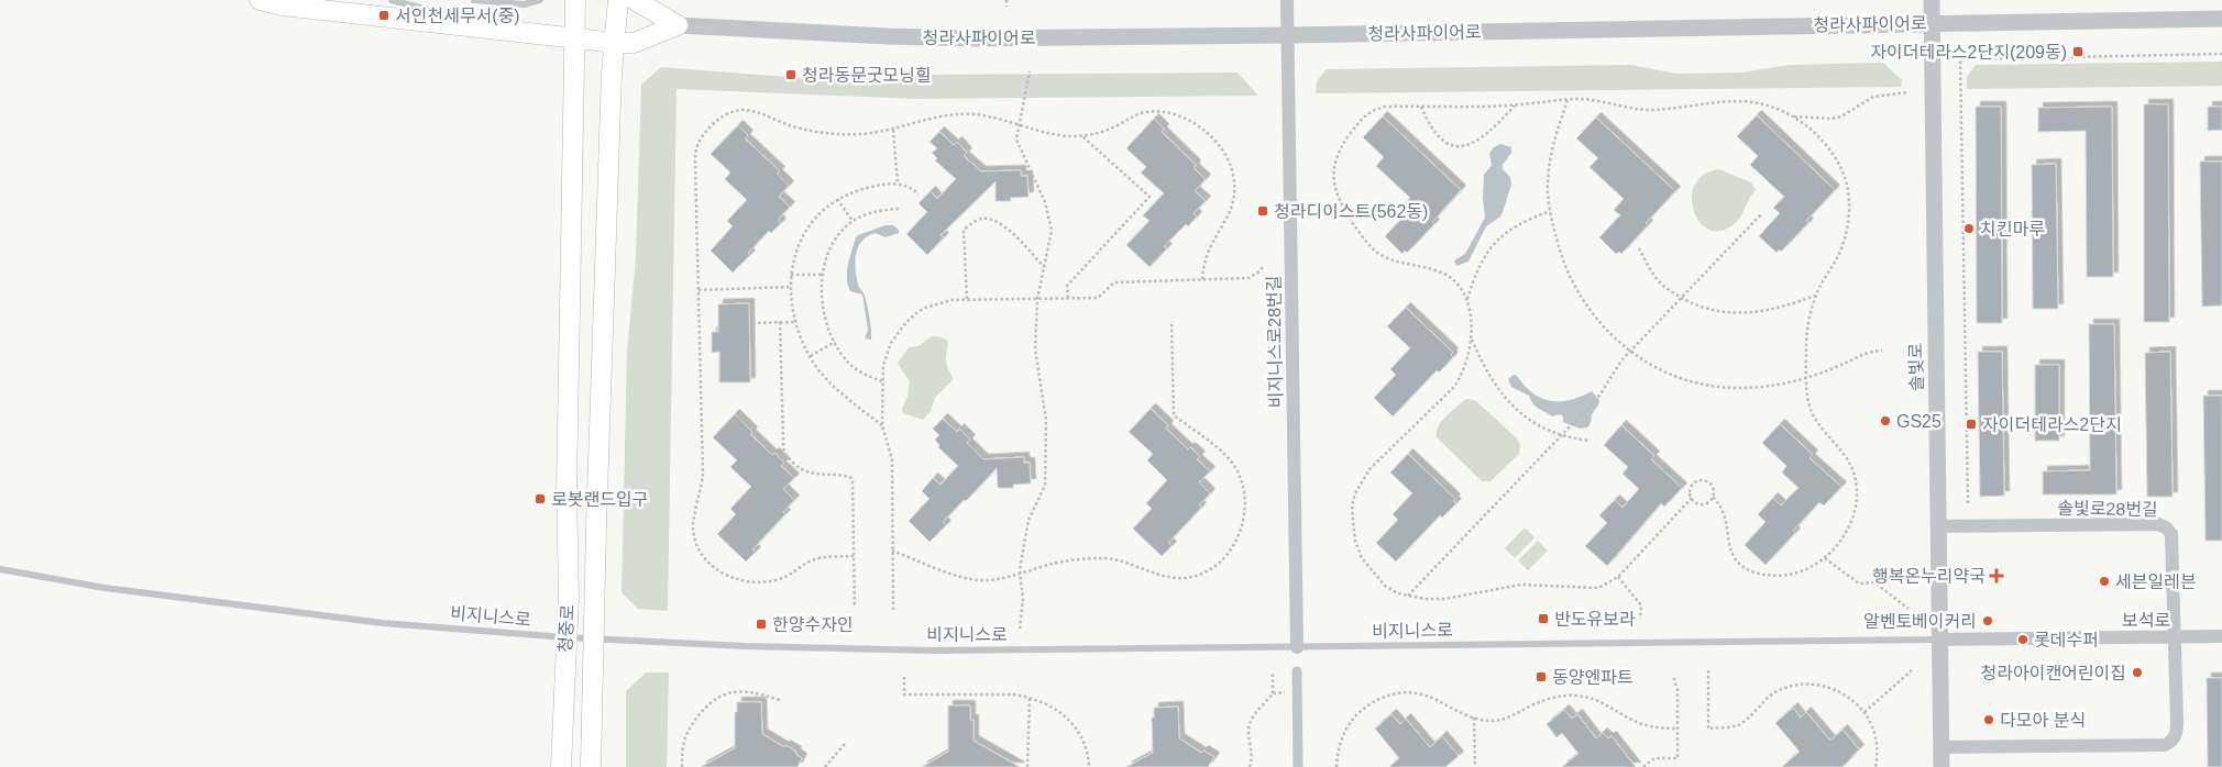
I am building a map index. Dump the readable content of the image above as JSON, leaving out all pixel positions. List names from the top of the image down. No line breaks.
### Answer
{"streets":{"main road":["청라사파이어로","청중로"],"street":["비지니스로28번길","솔빛로","솔빛로28번길","보석로"],"lane":["비지니스로"]},"crossings":[["청라사파이어로","비지니스로28번길"],["청라사파이어로","솔빛로"],["비지니스로28번길","비지니스로"],["솔빛로","솔빛로28번길"],["솔빛로","비지니스로"],["솔빛로","보석로"],["솔빛로28번길","보석로"],["비지니스로","보석로"],["비지니스로","청중로"]],"places":{"transit":["서인천세무서(중)","자이더테라스2단지(209동)","청라동문굿모닝힐","청라디이스트(562동)","자이더테라스2단지","로봇랜드입구","반도유보라","한양수자인","동양엔파트"],"other":["치킨마루","GS25","세븐일레븐","알벤토베이커리","롯데수퍼","청라아이캔어린이집","다모아 분식"],"health":["행복온누리약국"]}}
